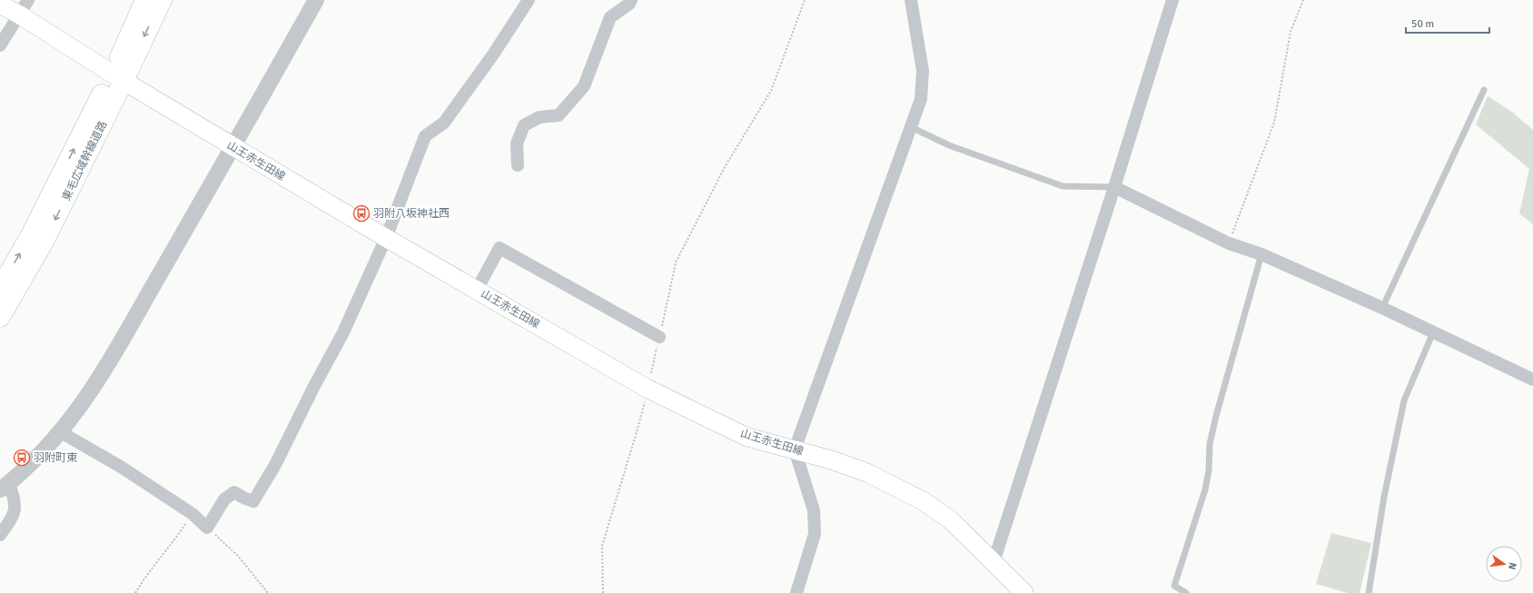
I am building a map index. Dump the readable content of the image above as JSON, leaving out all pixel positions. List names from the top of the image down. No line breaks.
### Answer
{"streets":{"highway":["東毛広域幹線道路"],"main road":["山王赤生田線"]},"crossings":[["東毛広域幹線道路","山王赤生田線"]],"places":{"bus stop":["羽附八坂神社西","羽附町東"]},"scale_bar":"50 m","north":"right"}
